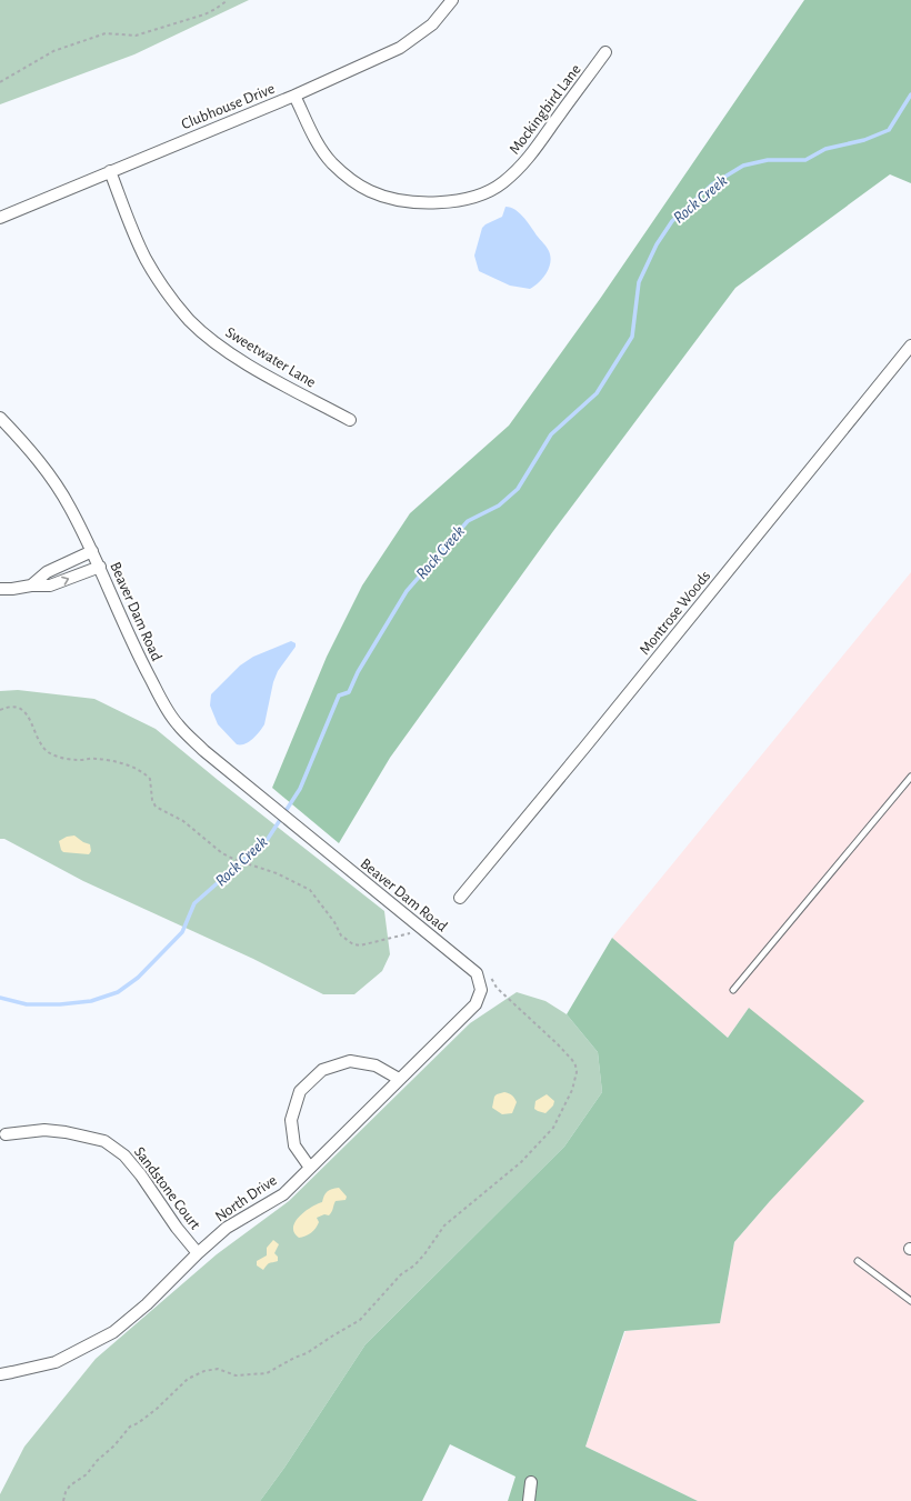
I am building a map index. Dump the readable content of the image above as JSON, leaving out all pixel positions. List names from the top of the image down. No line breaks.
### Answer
{"streets":{"street":["Clubhouse Drive","Mockingbird Lane","Sweetwater Lane","Beaver Dam Road","Montrose Woods","Sandstone Court","North Drive"]},"crossings":[["Clubhouse Drive","Mockingbird Lane"],["Clubhouse Drive","Sweetwater Lane"],["Beaver Dam Road","North Drive"],["Sandstone Court","North Drive"]],"water":["Rock Creek"]}
